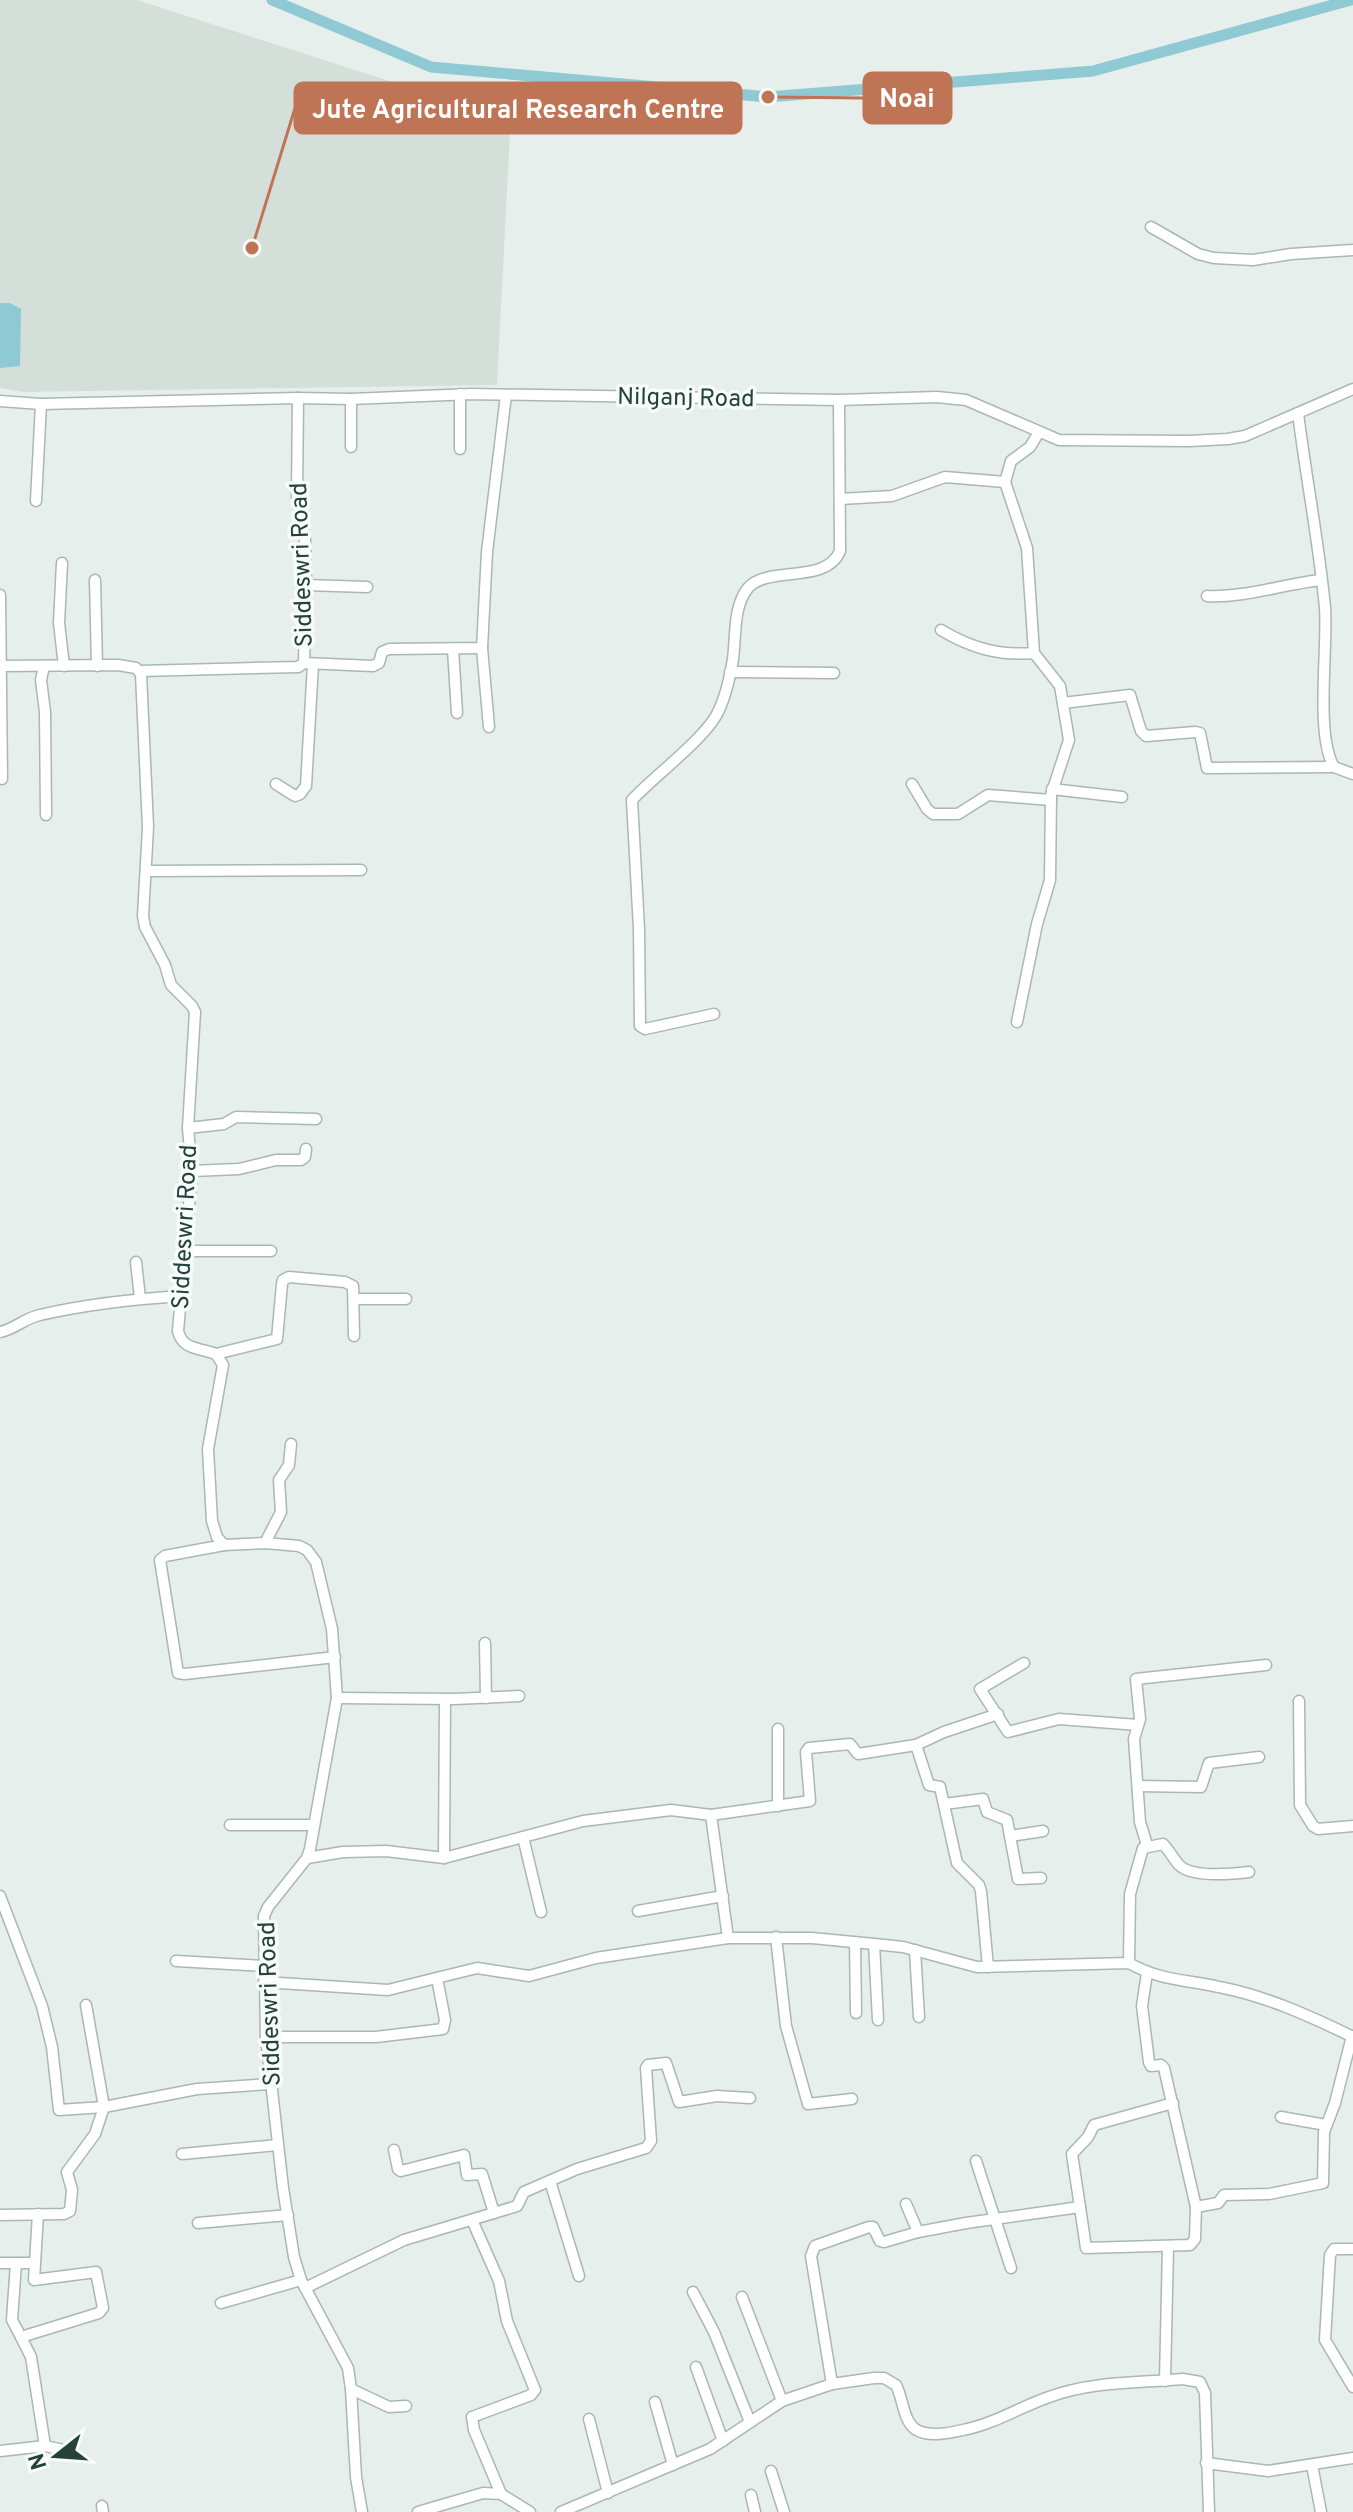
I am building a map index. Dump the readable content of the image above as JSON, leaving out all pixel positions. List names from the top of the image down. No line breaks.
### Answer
{"streets":{"street":["Nilganj Road","Siddeswri Road"]},"crossings":[["Nilganj Road","Siddeswri Road"]],"places":["Noai","Jute Agricultural Research Centre"],"north":"left"}
